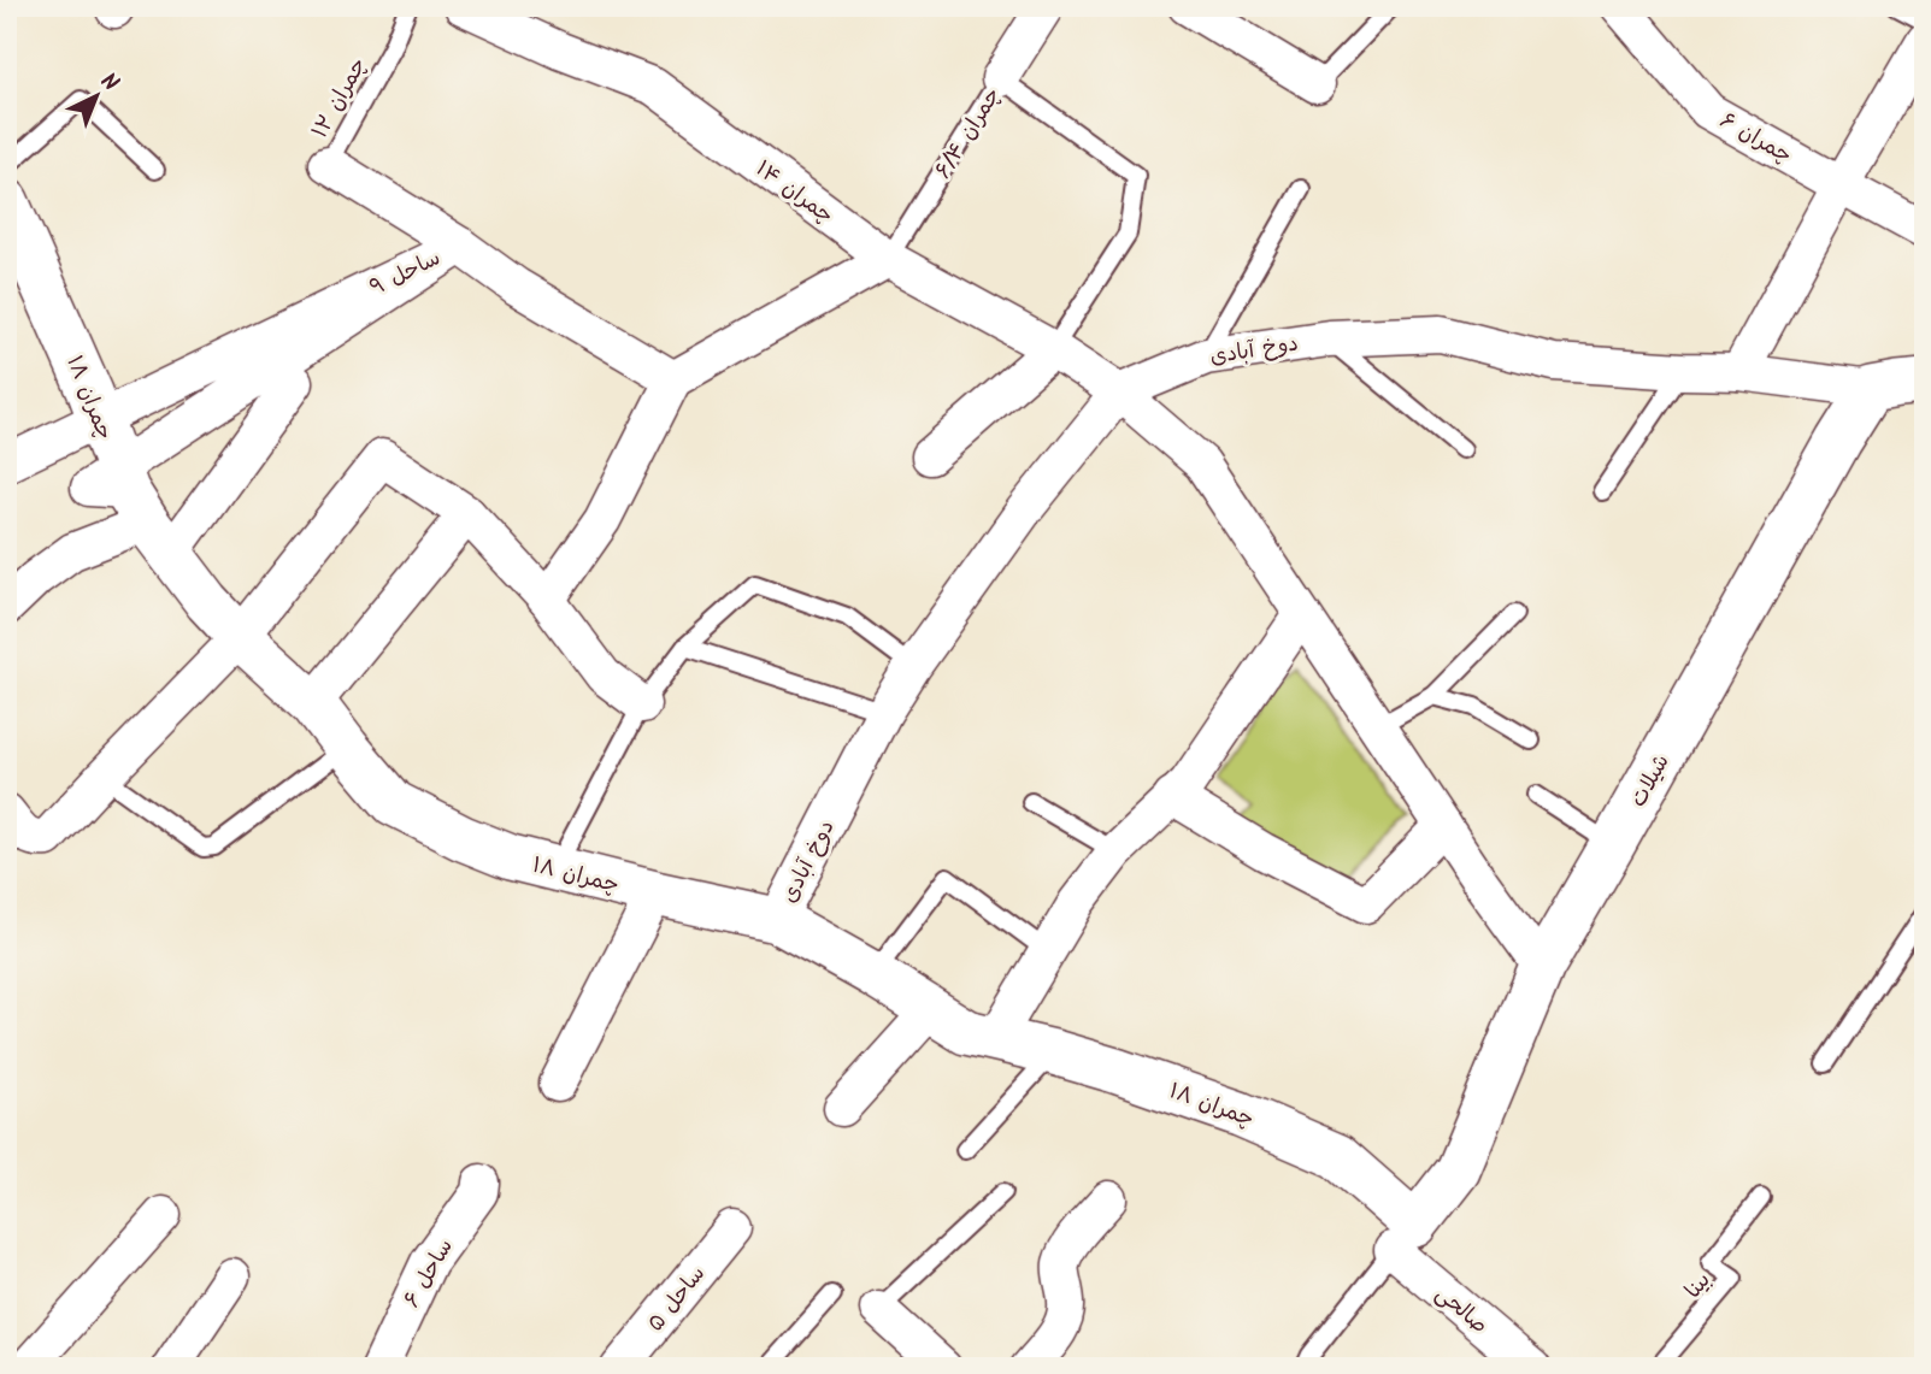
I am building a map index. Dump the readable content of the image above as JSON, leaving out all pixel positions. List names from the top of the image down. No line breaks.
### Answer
{"streets":{"street":["چمران ۶/۴","چمران ۶","چمران ۱۴","ساحل ۹","دوخ آبادی","چمران ۱۸","شیلات","ساحل ۶","ساحل ۵","صالحی"],"lane":["چمران ۱۲","بینا"]},"crossings":[["چمران ۶/۴","چمران ۱۴"],["چمران ۱۴","دوخ آبادی"],["چمران ۱۴","شیلات"],["ساحل ۹","چمران ۱۸"],["دوخ آبادی","چمران ۱۸"],["دوخ آبادی","شیلات"],["چمران ۱۸","شیلات"],["چمران ۱۸","صالحی"],["شیلات","صالحی"]],"north":"top right"}
